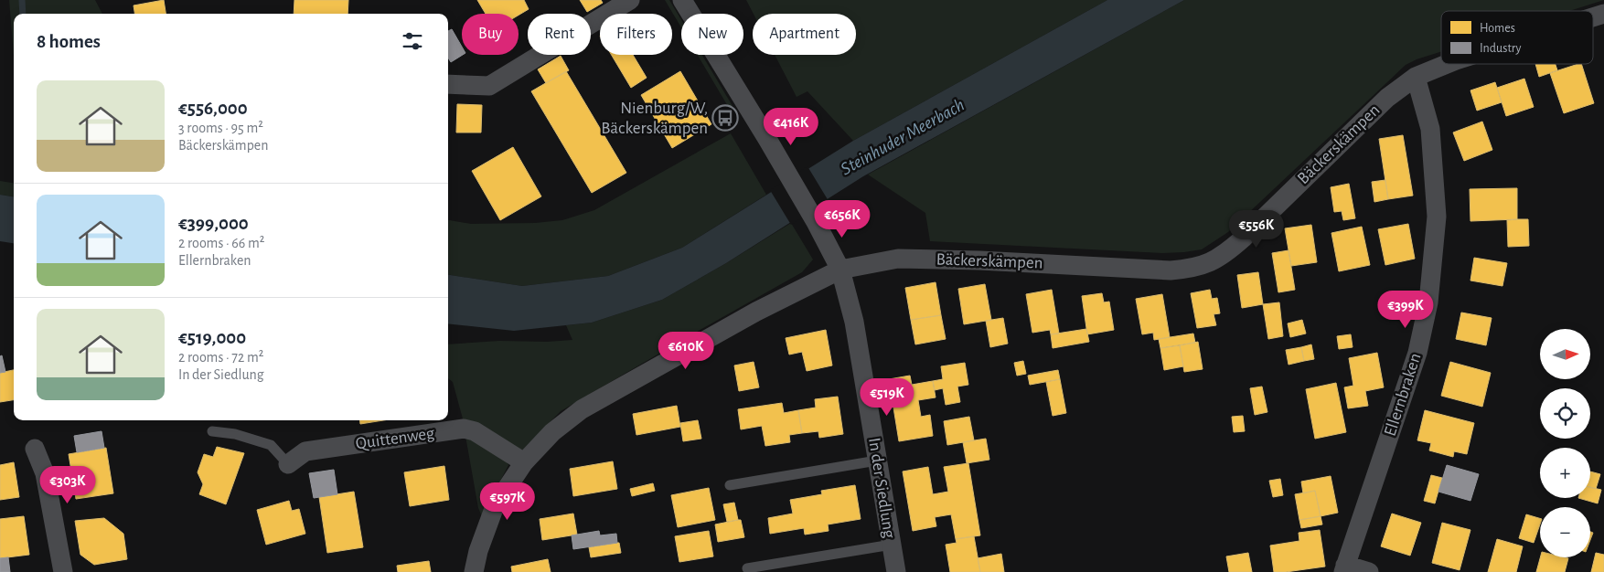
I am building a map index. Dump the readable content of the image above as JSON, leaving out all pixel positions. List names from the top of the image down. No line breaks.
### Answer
{"streets":{"street":["Bäckerskämpen","Ellernbraken","Quittenweg","In der Siedlung"]},"crossings":[["Bäckerskämpen","Ellernbraken"],["Bäckerskämpen","Quittenweg"],["Bäckerskämpen","In der Siedlung"]],"water":["Steinhuder Meerbach"],"places":{"bus stop":["Nienburg/W, Bäckerskämpen"]},"legend":["Homes","Industry"],"north":"right","page":{"chip":["Buy","Rent","Filters","New","Apartment"],"heading":"8 homes","list":[{"name":"€556,000","note":"3 rooms · 95 m² · Bäckerskämpen"},{"name":"€399,000","note":"2 rooms · 66 m² · Ellernbraken"},{"name":"€519,000","note":"2 rooms · 72 m² · In der Siedlung"}],"price":["€416K","€656K","€556K","€399K","€610K","€519K","€303K","€597K"],"map_buttons":["+","−"]}}
